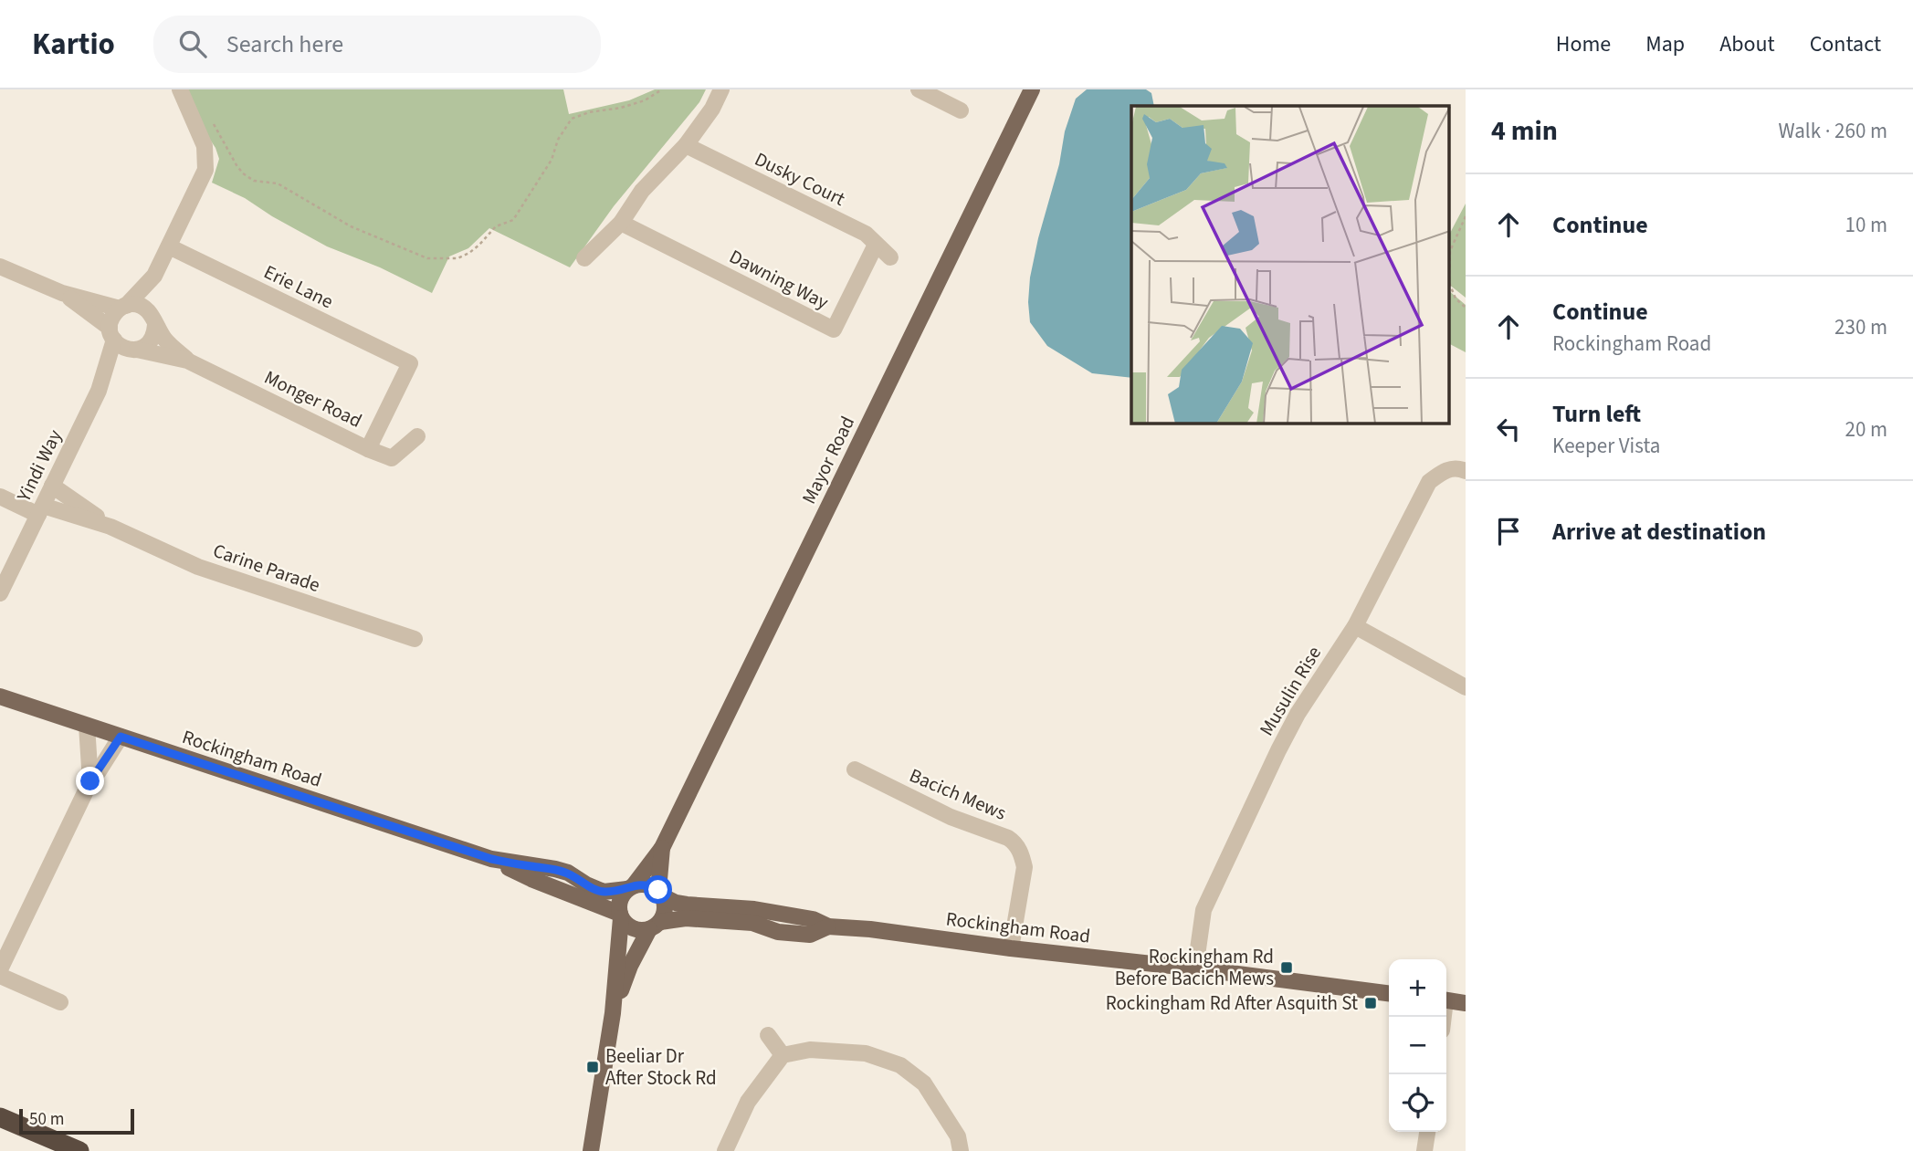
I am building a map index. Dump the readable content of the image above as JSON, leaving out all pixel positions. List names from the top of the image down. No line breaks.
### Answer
{"streets":{"main road":["Mayor Road","Rockingham Road"],"street":["Dusky Court","Dawning Way","Erie Lane","Monger Road","Yindi Way","Carine Parade","Musulin Rise","Bacich Mews"]},"crossings":[["Dusky Court","Dawning Way"],["Erie Lane","Monger Road"],["Erie Lane","Yindi Way"],["Monger Road","Yindi Way"],["Mayor Road","Rockingham Road"],["Yindi Way","Carine Parade"],["Musulin Rise","Rockingham Road"],["Rockingham Road","Bacich Mews"]],"places":{"transit":["Rockingham Rd Before Bacich Mews","Rockingham Rd After Asquith St","Beeliar Dr After Stock Rd"]},"scale_bar":"50 m","page":{"header":"Kartio","search":"Search here","nav":["Home","Map","About","Contact"],"heading":["4 min","Walk · 260 m"],"list":[["Continue","10 m"],["Continue","Rockingham Road","230 m"],["Turn left","Keeper Vista","20 m"],"Arrive at destination"],"map_buttons":["+","−"],"scale":"50 m"}}
